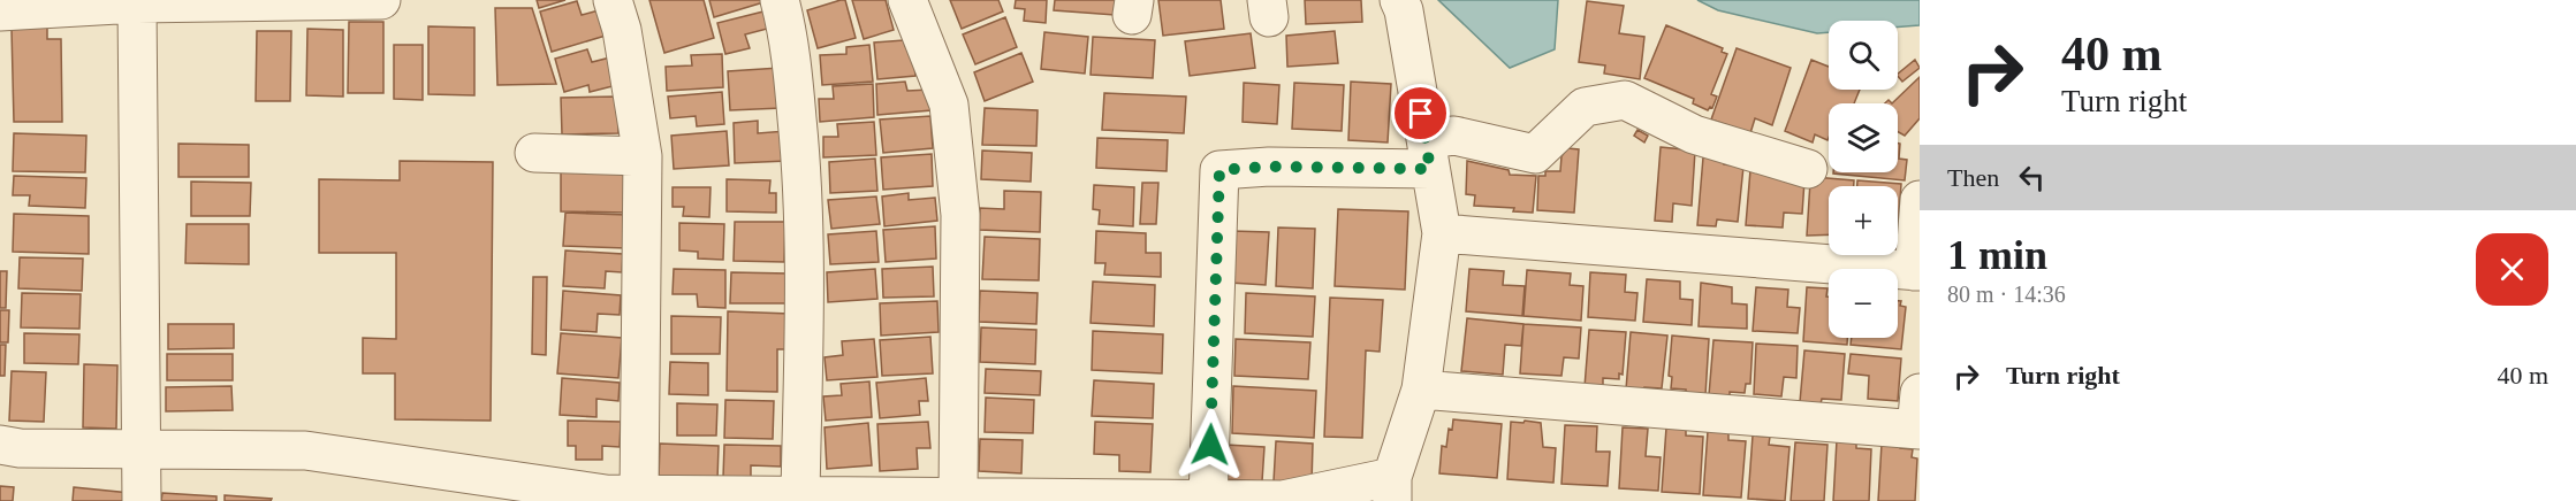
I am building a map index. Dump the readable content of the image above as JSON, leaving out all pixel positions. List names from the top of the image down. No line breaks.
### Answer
{"page":{"turn":["40 m","Turn right"],"map_buttons":["+","−"],"then":"Then","heading":["1 min","80 m · 14:36"],"list":[{"name":"Turn right","value":"40 m"}]}}
